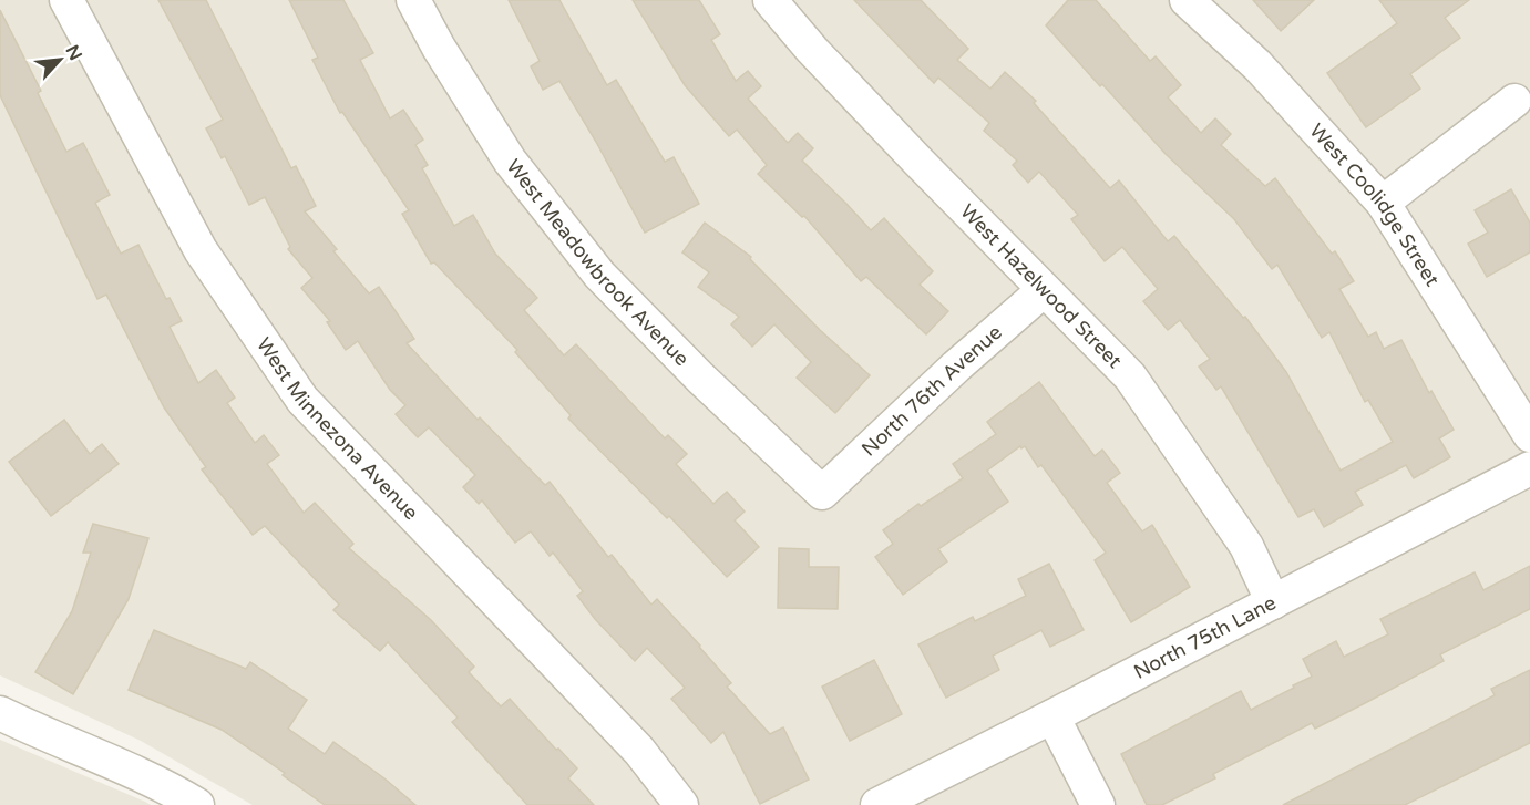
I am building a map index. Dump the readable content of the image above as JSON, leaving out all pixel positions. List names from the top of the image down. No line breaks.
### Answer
{"streets":{"street":["West Coolidge Street","West Meadowbrook Avenue","West Hazelwood Street","North 76th Avenue","West Minnezona Avenue","North 75th Lane"]},"crossings":[["West Meadowbrook Avenue","North 76th Avenue"],["West Hazelwood Street","North 76th Avenue"],["West Hazelwood Street","North 75th Lane"]],"north":"top right"}
